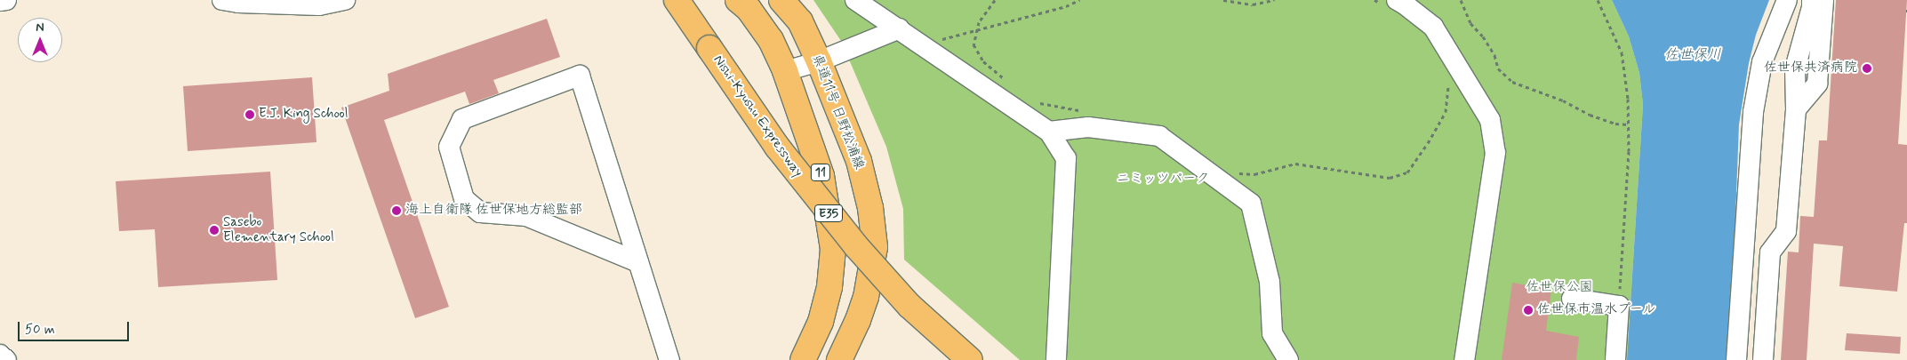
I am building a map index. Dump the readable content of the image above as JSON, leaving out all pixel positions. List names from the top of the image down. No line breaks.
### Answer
{"streets":{"main road":["県道11号 日野松浦線","Nishi-Kyushu Expressway","11","E35"]},"water":["佐世保川"],"parks":["ニミッツパーク","佐世保公園"],"places":["佐世保共済病院","E.J. King School","海上自衛隊 佐世保地方総監部","Sasebo Elementary School","佐世保市温水プール"],"scale_bar":"50 m","north":"top"}
